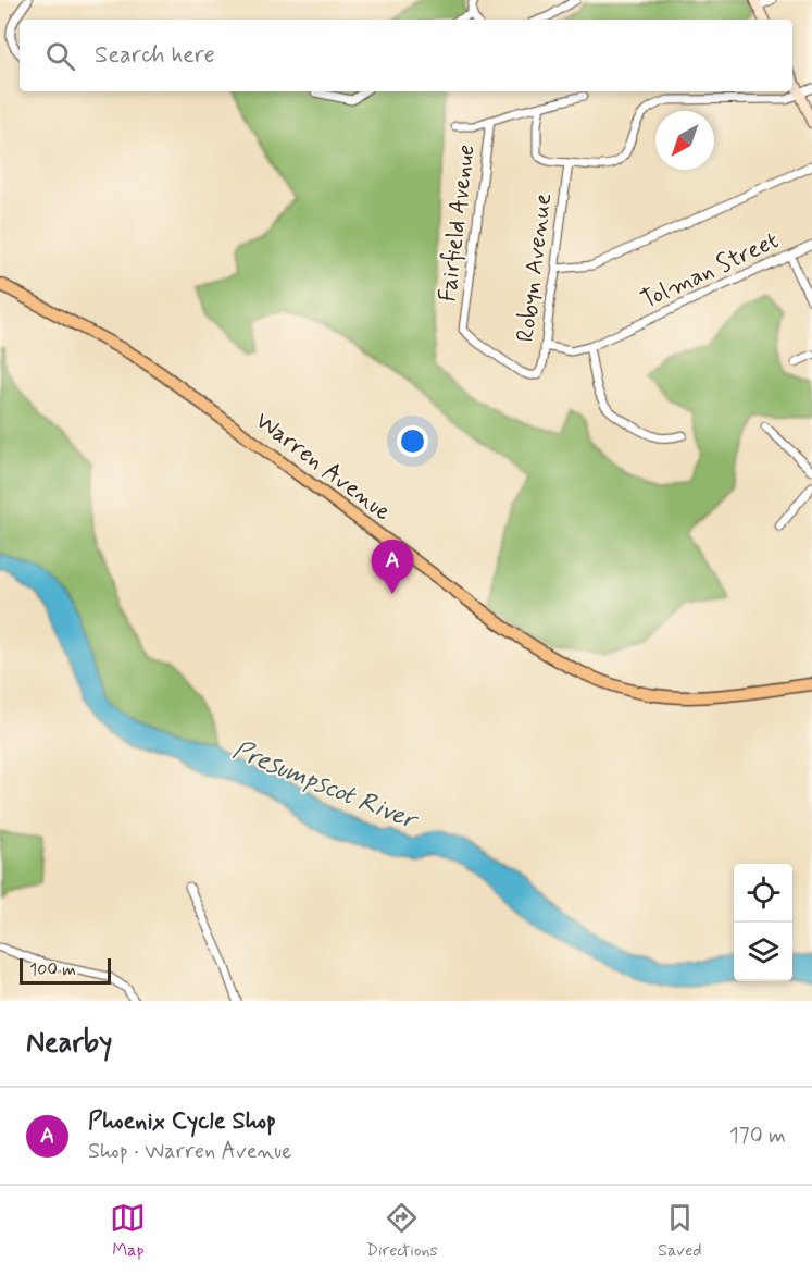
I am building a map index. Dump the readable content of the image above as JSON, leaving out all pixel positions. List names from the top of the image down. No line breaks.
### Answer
{"streets":{"main road":["Warren Avenue"],"street":["Fairfield Avenue","Robyn Avenue","Tolman Street"]},"crossings":[["Fairfield Avenue","Robyn Avenue"]],"water":["Presumpscot River"],"scale_bar":"100 m","north":"bottom left","page":{"search":"Search here","pins":"A","scale":"100 m","heading":"Nearby","list":[{"mark":"A","name":"Phoenix Cycle Shop","note":"Shop · Warren Avenue","value":"170 m"}],"nav":["Map","Directions","Saved"]}}
